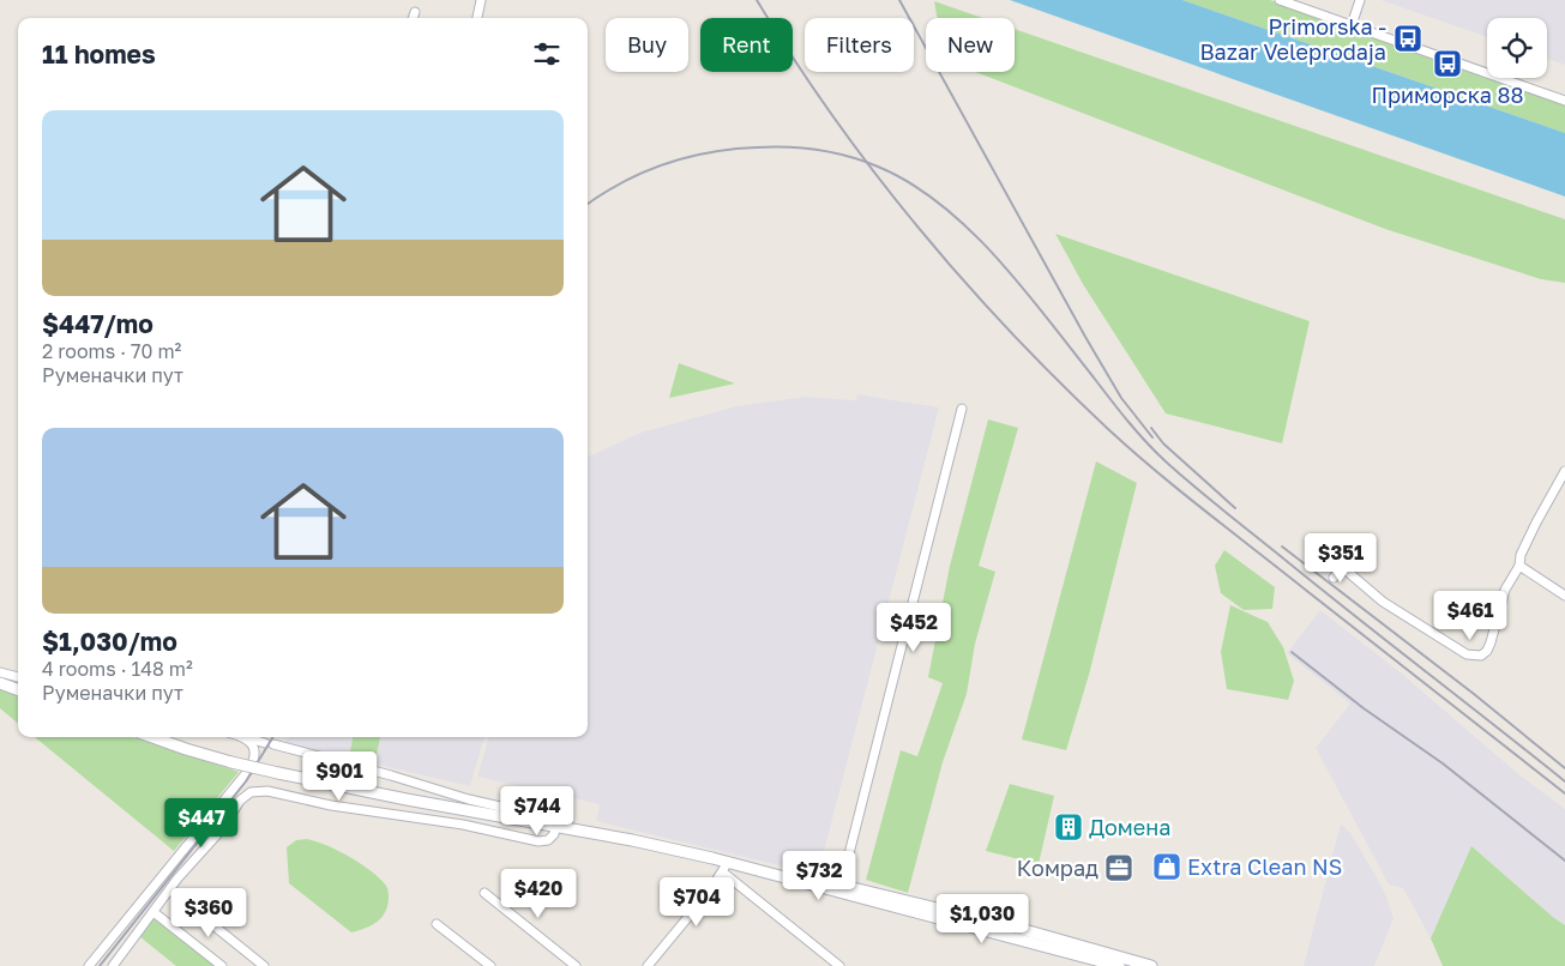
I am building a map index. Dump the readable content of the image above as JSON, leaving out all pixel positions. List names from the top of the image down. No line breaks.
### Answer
{"places":{"bus stop":["Primorska - Bazar Veleprodaja","Приморска 88"],"building":["Домена"],"shop":["Extra Clean NS"],"office":["Комрад"]},"page":{"chip":["Buy","Rent","Filters","New"],"heading":"11 homes","list":[{"name":"$447/mo","note":"2 rooms · 70 m² · Руменачки пут"},{"name":"$1,030/mo","note":"4 rooms · 148 m² · Руменачки пут"}],"price":["$351","$461","$452","$901","$744","$447","$732","$420","$704","$360","$1,030"]}}
